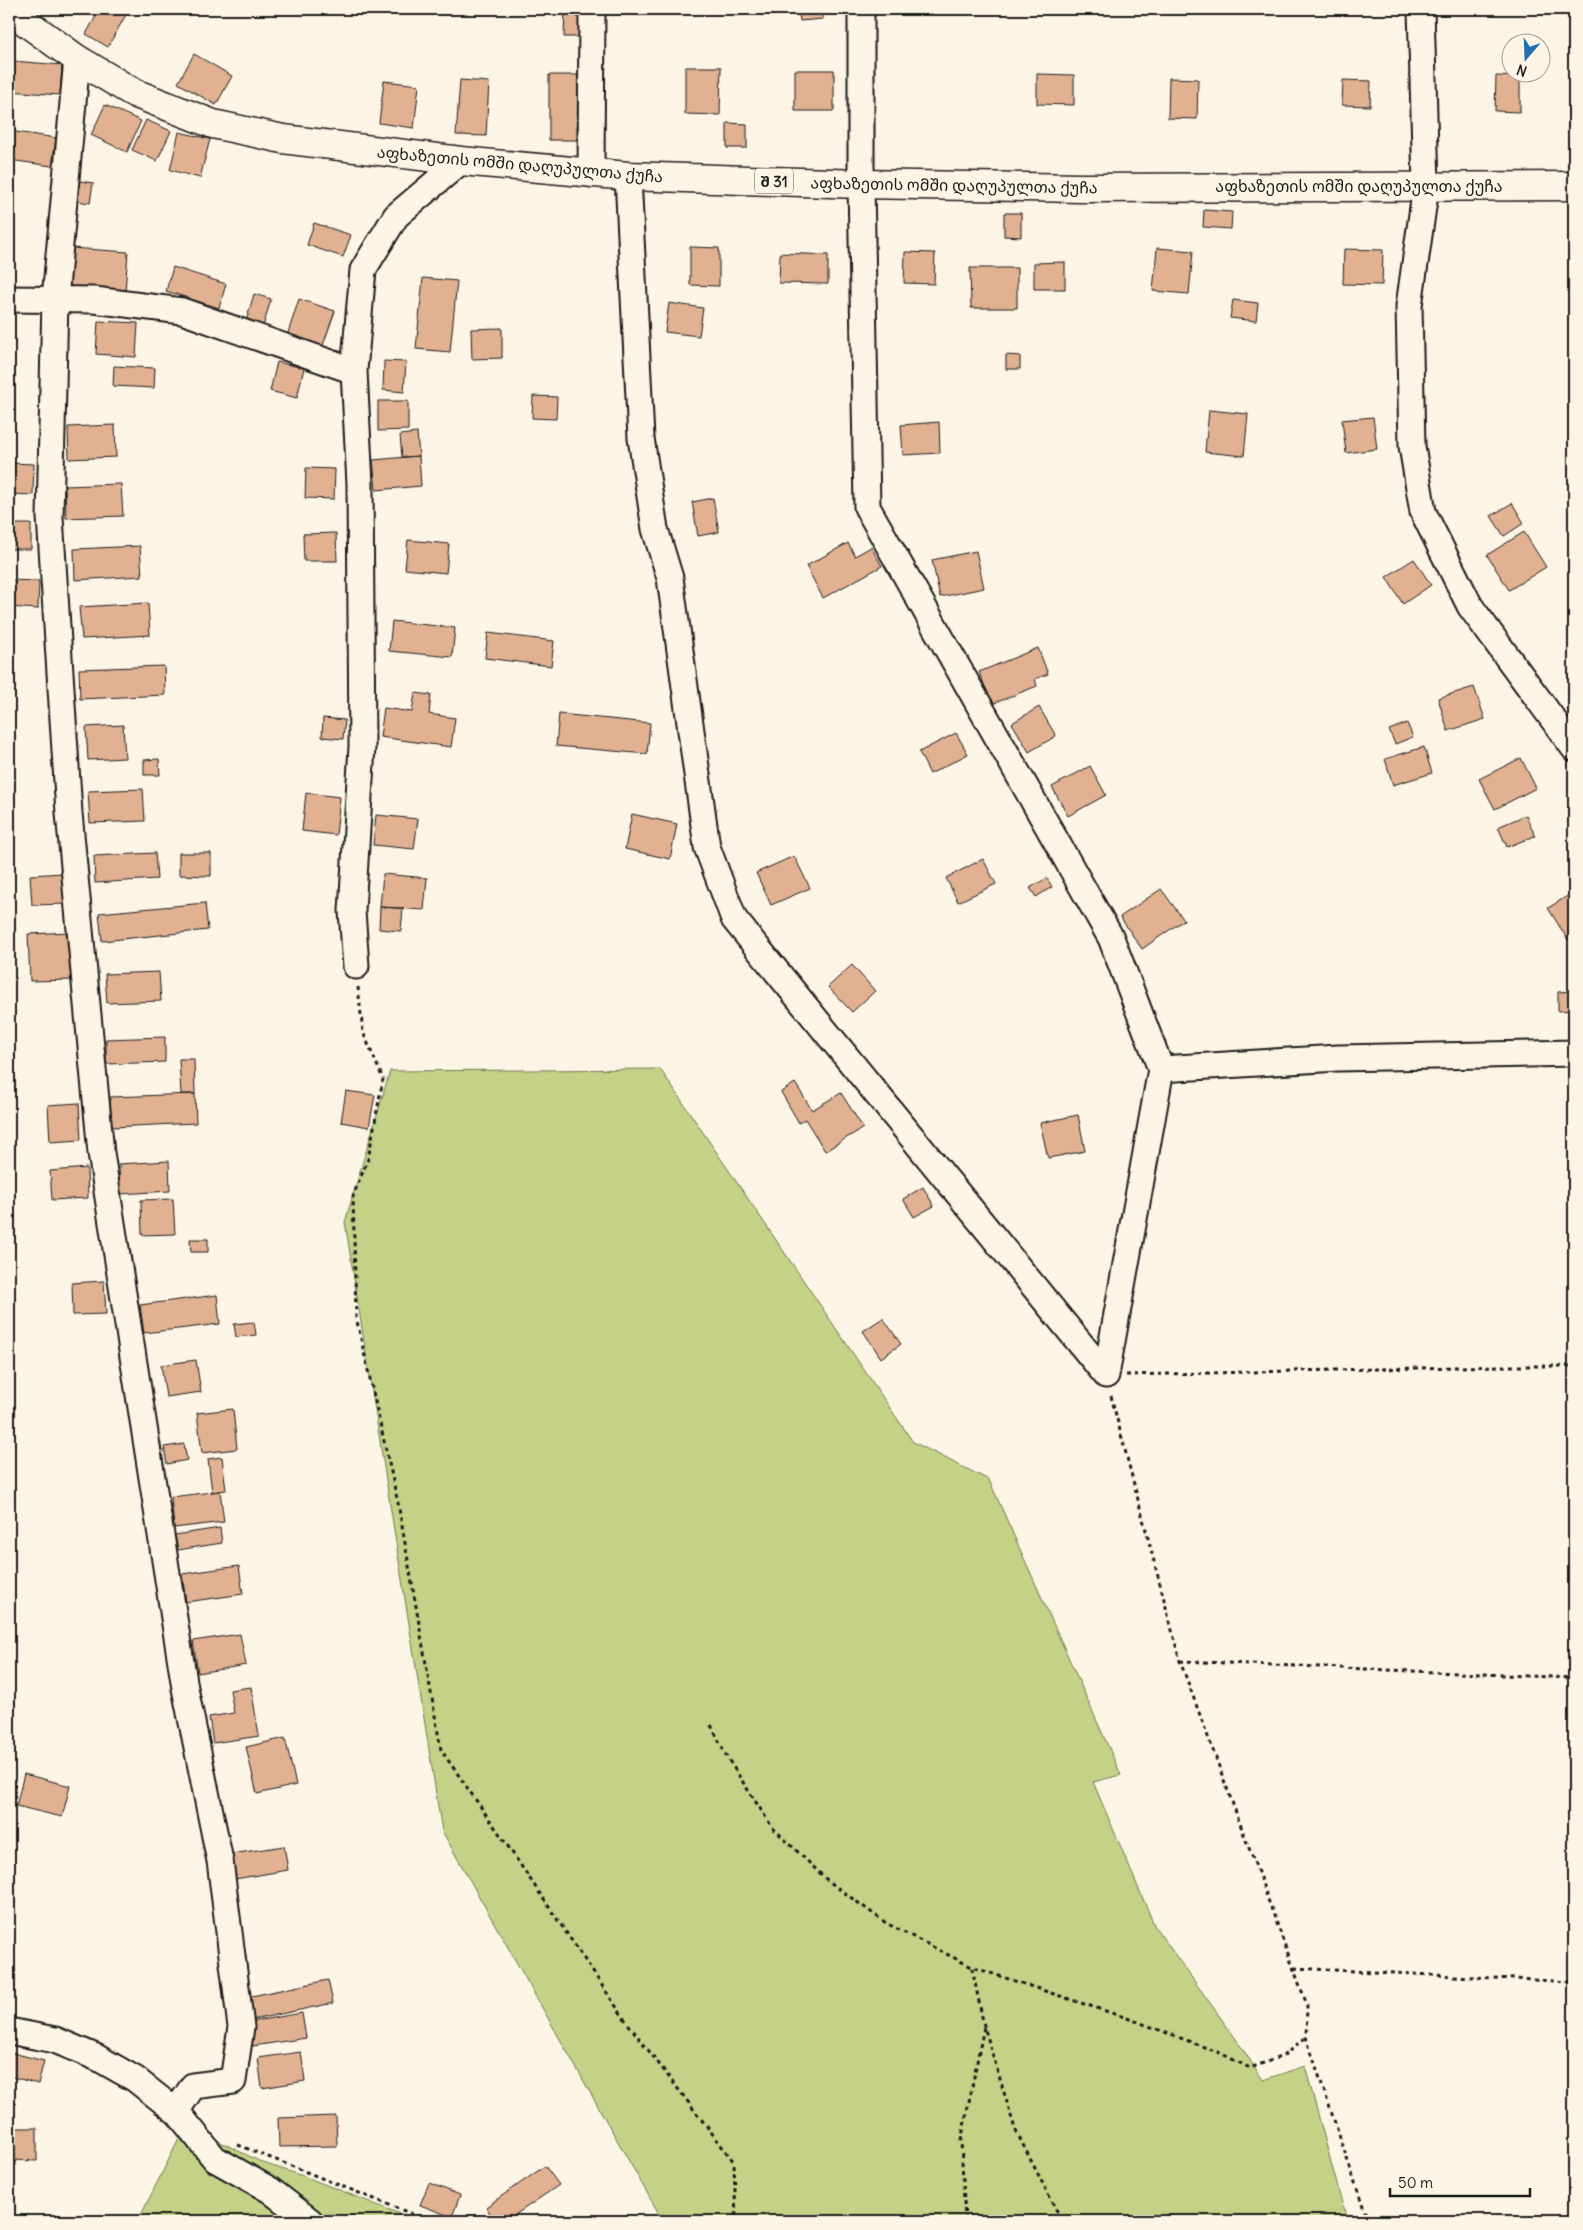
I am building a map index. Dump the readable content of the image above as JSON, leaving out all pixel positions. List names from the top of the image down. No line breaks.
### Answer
{"streets":{"main road":["აფხაზეთის ომში დაღუპულთა ქუჩა","შ 31"]},"scale_bar":"50 m","north":"bottom"}
